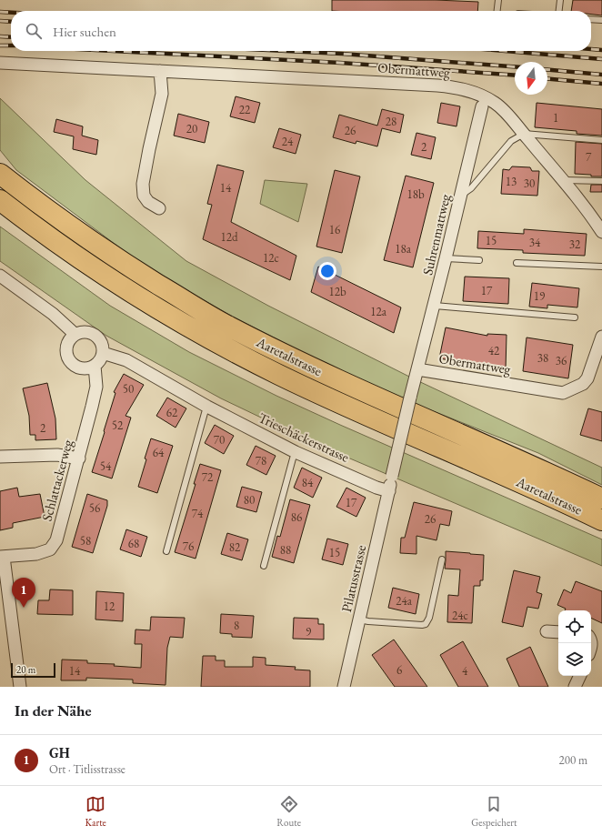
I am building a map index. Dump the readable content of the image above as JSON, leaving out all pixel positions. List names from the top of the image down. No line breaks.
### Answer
{"streets":{"highway":["Aaretalstrasse"],"street":["Obermattweg","Suhrenmattweg","Trieschäckerstrasse","Schlattackerweg","Pilatusstrasse"]},"crossings":[["Obermattweg","Suhrenmattweg"],["Obermattweg","Pilatusstrasse"],["Suhrenmattweg","Pilatusstrasse"],["Trieschäckerstrasse","Schlattackerweg"],["Trieschäckerstrasse","Pilatusstrasse"]],"house_numbers":["22","1","28","20","26","24","2","7","13","30","14","18b","16","12d","15","34","32","18a","12c","17","12b","19","12a","42","38","36","50","62","52","2","70","64","78","54","72","84","80","17","56","74","86","26","58","68","76","82","88","15","24a","12","24c","8","9","6","14","4"],"scale_bar":"20 m","north":"bottom","page":{"search":"Hier suchen","pins":"1","scale":"20 m","heading":"In der Nähe","list":[{"mark":"1","name":"GH","note":"Ort · Titlisstrasse","value":"200 m"}],"nav":["Karte","Route","Gespeichert"]}}
